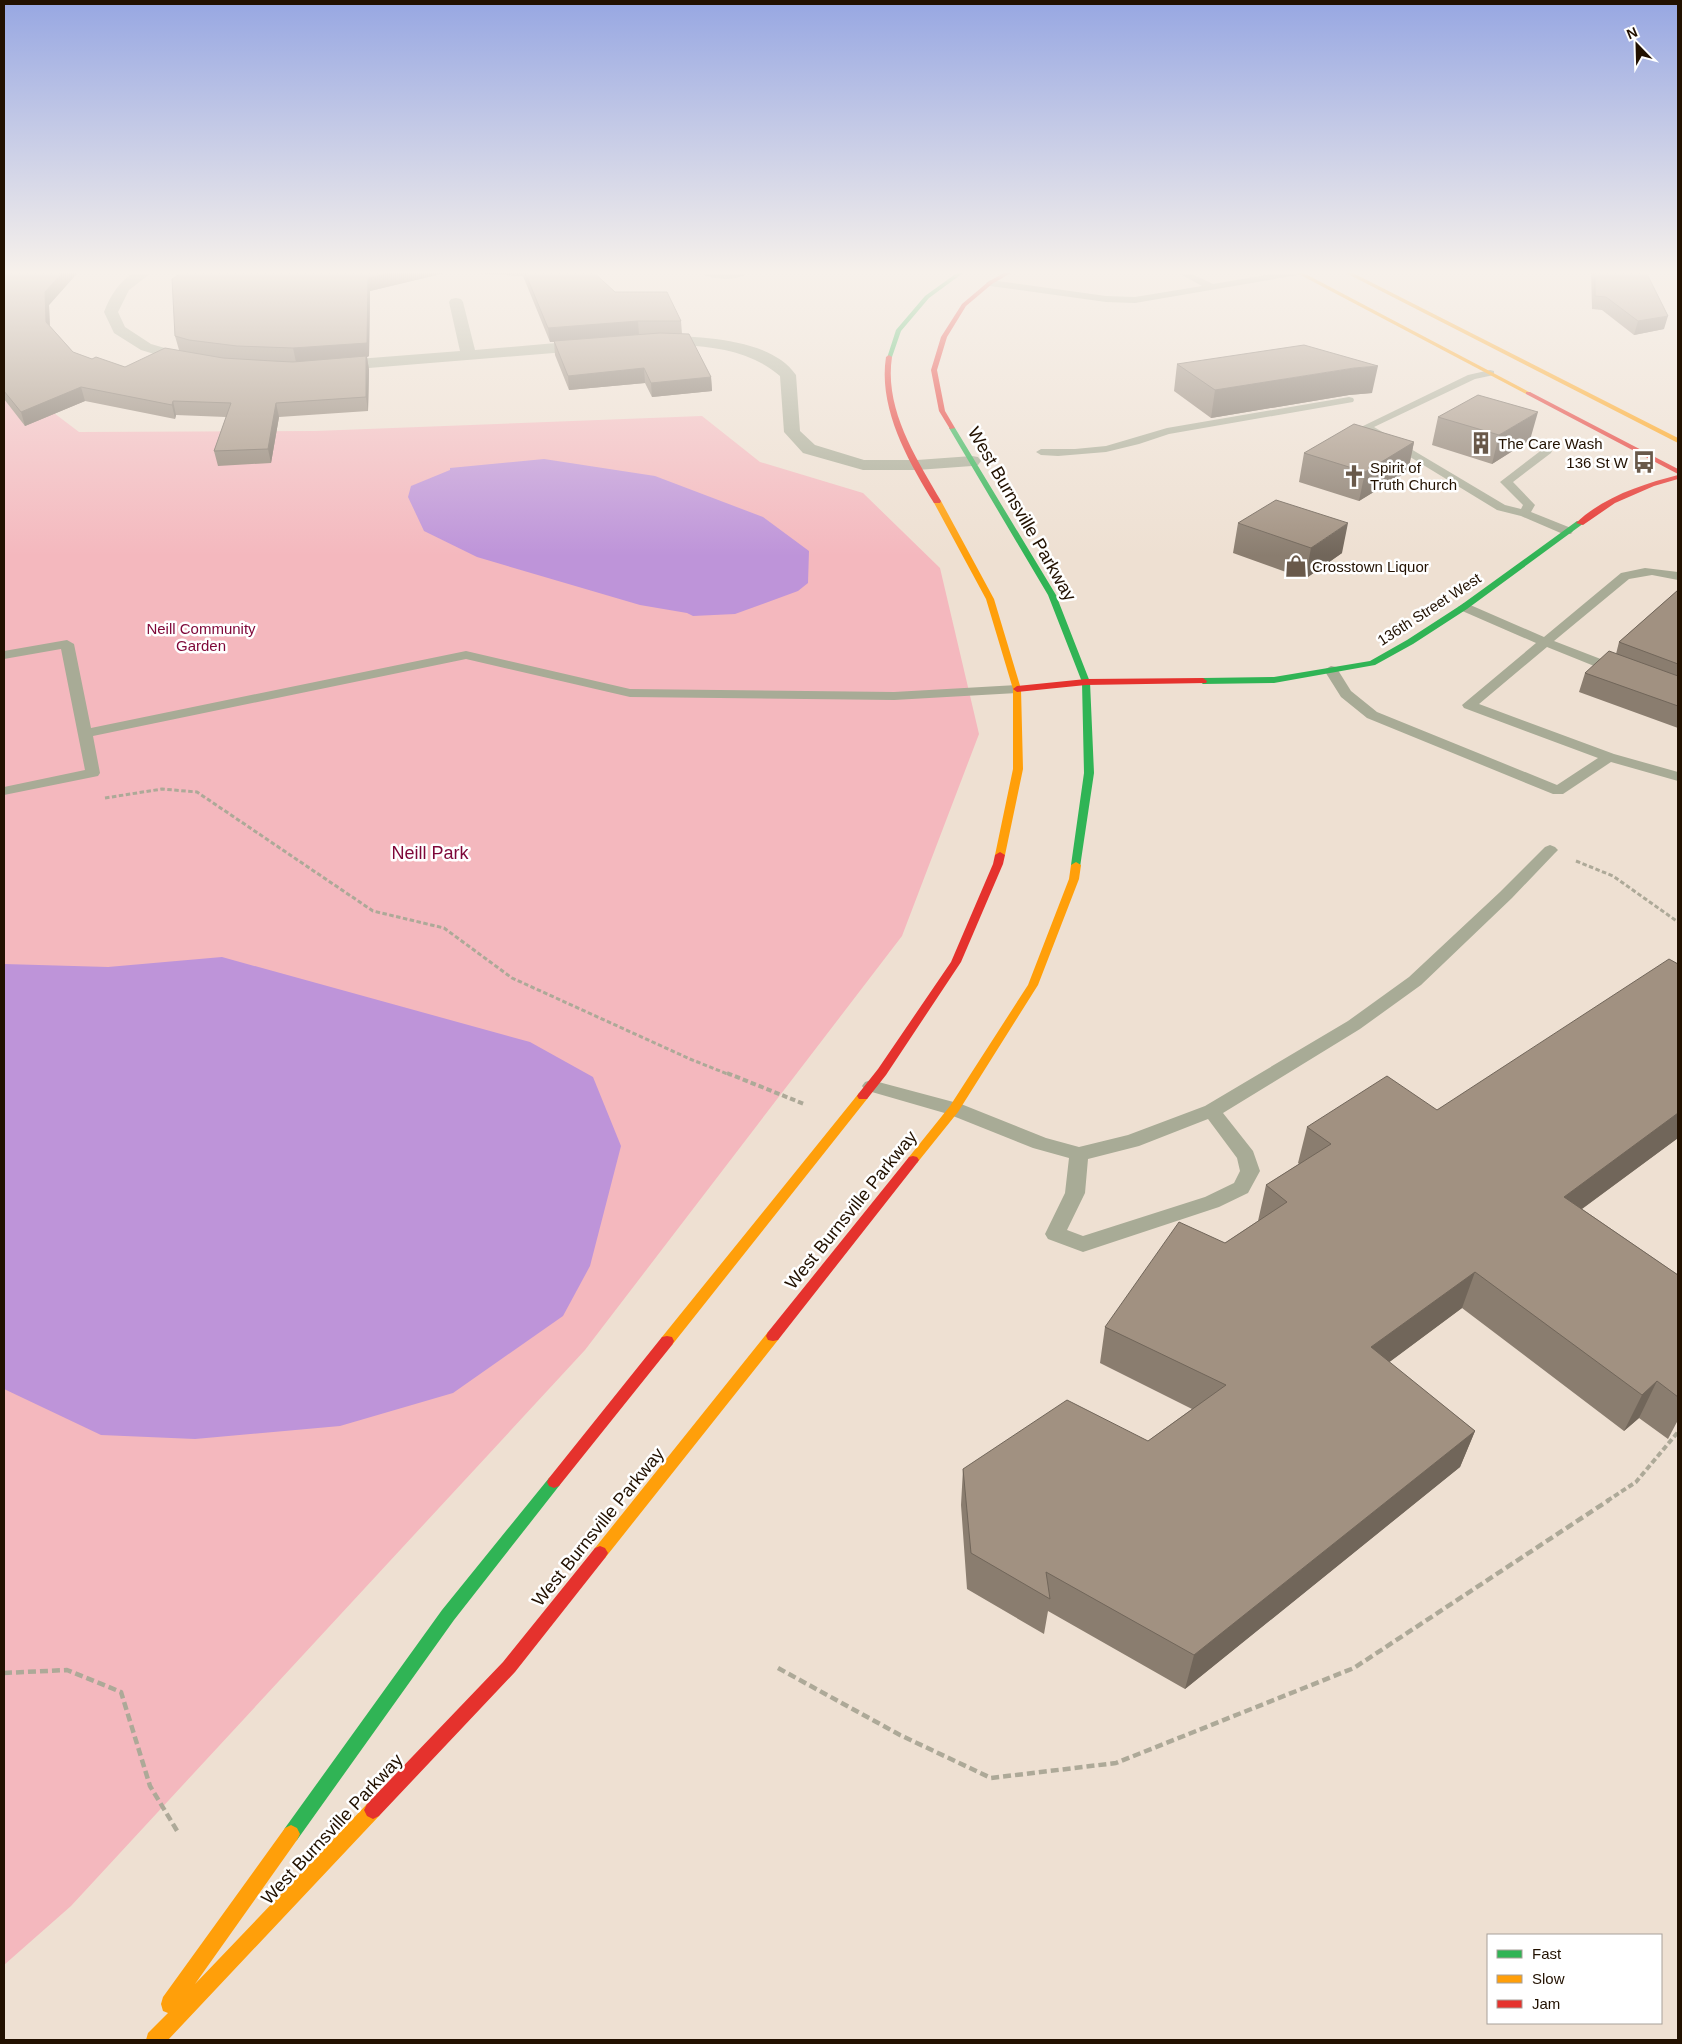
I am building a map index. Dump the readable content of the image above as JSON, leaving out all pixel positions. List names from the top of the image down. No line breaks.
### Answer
{"streets":{"street":["West Burnsville Parkway","136th Street West"]},"crossings":[["West Burnsville Parkway","136th Street West"]],"parks":["Neill Community Garden","Neill Park"],"places":{"building":["The Care Wash"],"bus stop":["136 St W"],"church":["Spirit of Truth Church"],"shop":["Crosstown Liquor"]},"legend":["Fast","Slow","Jam"],"north":"top left"}
